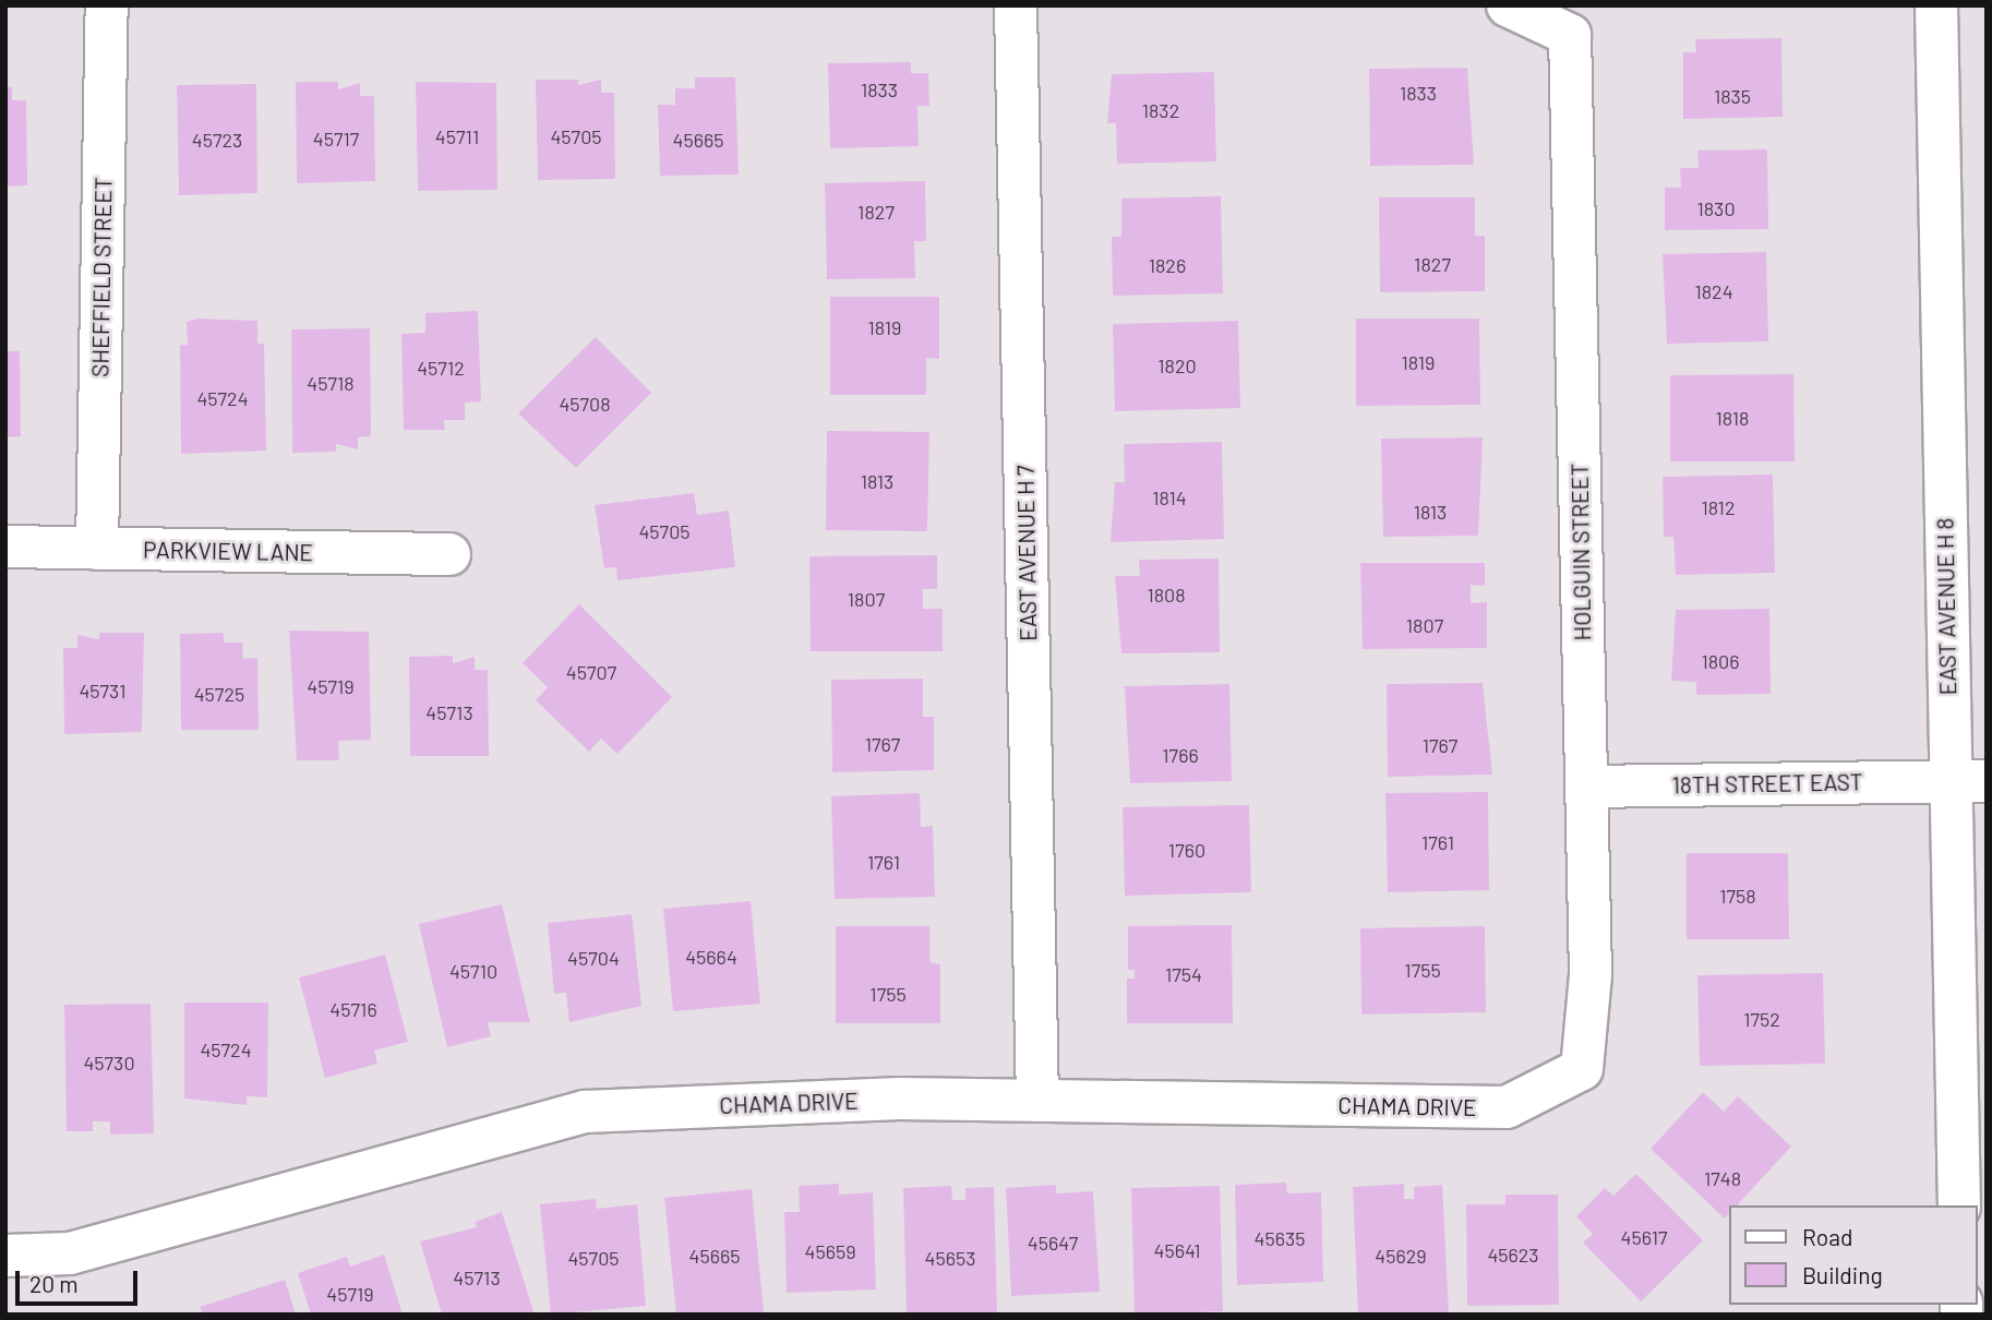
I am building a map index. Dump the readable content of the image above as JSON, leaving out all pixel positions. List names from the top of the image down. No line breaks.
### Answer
{"streets":{"street":["SHEFFIELD STREET","PARKVIEW LANE","HOLGUIN STREET","EAST AVENUE H 7","EAST AVENUE H 8","18TH STREET EAST","CHAMA DRIVE"]},"crossings":[["SHEFFIELD STREET","PARKVIEW LANE"],["HOLGUIN STREET","18TH STREET EAST"],["HOLGUIN STREET","CHAMA DRIVE"],["EAST AVENUE H 7","CHAMA DRIVE"],["EAST AVENUE H 8","18TH STREET EAST"]],"house_numbers":["1833","1833","1835","1832","45711","45705","45717","45723","45665","1830","1827","1827","1826","1824","1819","1819","1820","45712","45718","45724","45708","1818","1813","1814","1812","1813","45705","1808","1807","1807","1806","45707","45719","45731","45725","45713","1767","1767","1766","1761","1760","1761","1758","45664","45704","1755","45710","1754","1755","45716","1752","45724","45730","1748","45617","45635","45647","45641","45659","45623","45665","45629","45705","45653","45713","45719"],"legend":["Road","Building"],"scale_bar":"20 m"}
